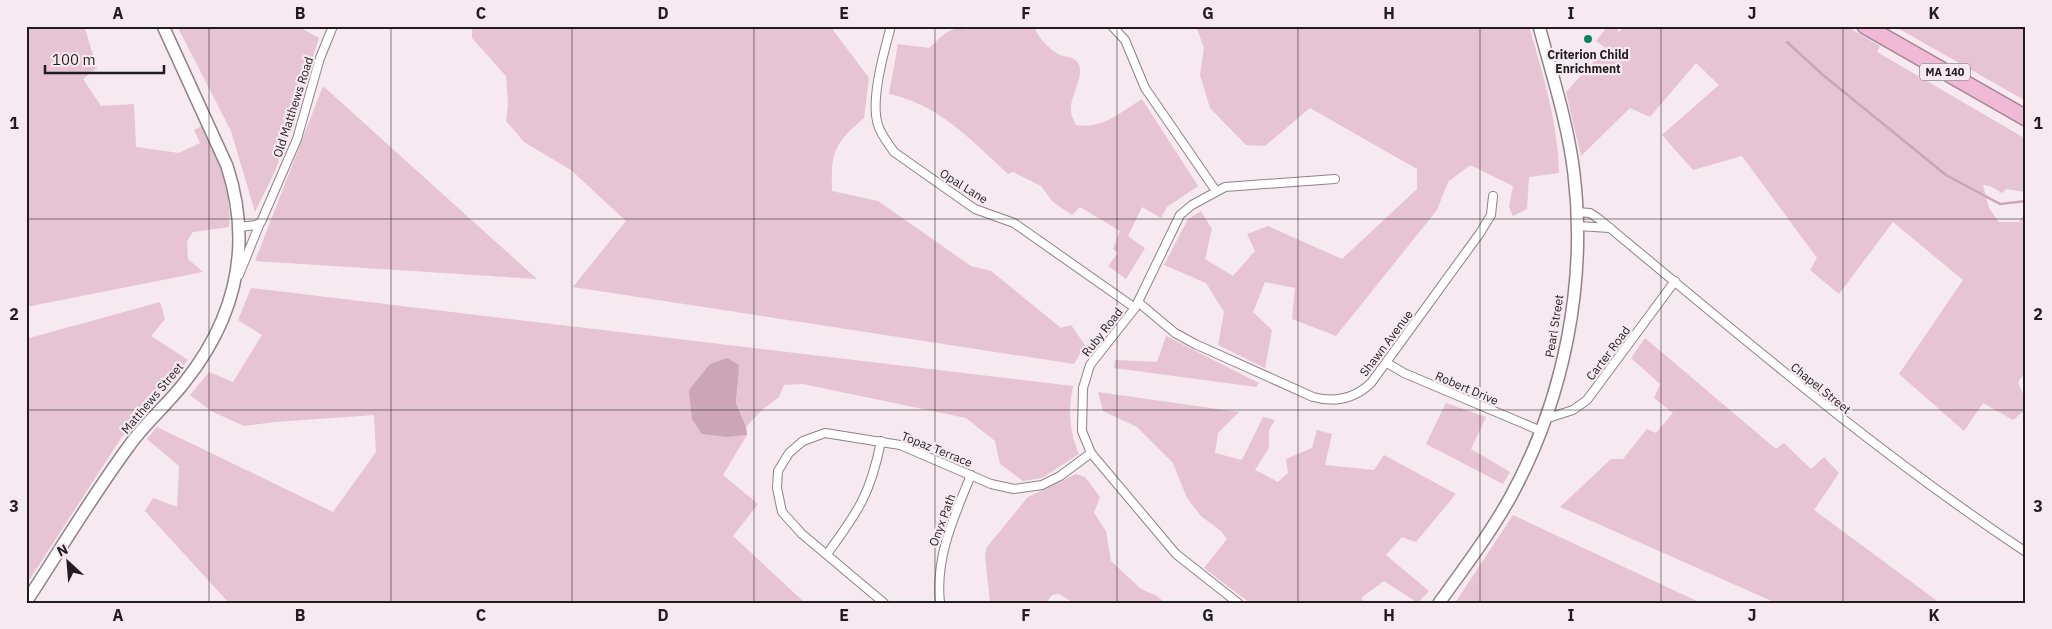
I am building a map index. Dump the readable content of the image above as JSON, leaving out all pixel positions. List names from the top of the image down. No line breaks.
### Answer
{"streets":{"highway":["MA 140"],"street":["Old Matthews Road","Opal Lane","Pearl Street","Ruby Road","Shawn Avenue","Carter Road","Robert Drive","Chapel Street","Matthews Street","Topaz Terrace","Onyx Path"]},"crossings":[["Old Matthews Road","Matthews Street"],["Opal Lane","Ruby Road"],["Opal Lane","Shawn Avenue"],["Pearl Street","Carter Road"],["Pearl Street","Robert Drive"],["Pearl Street","Chapel Street"],["Ruby Road","Shawn Avenue"],["Ruby Road","Topaz Terrace"],["Shawn Avenue","Robert Drive"],["Carter Road","Chapel Street"],["Topaz Terrace","Onyx Path"]],"places":["Criterion Child Enrichment"],"scale_bar":"100 m","north":"top left","grid":{"columns":["A","B","C","D","E","F","G","H","I","J","K"],"rows":["1","2","3"]}}
